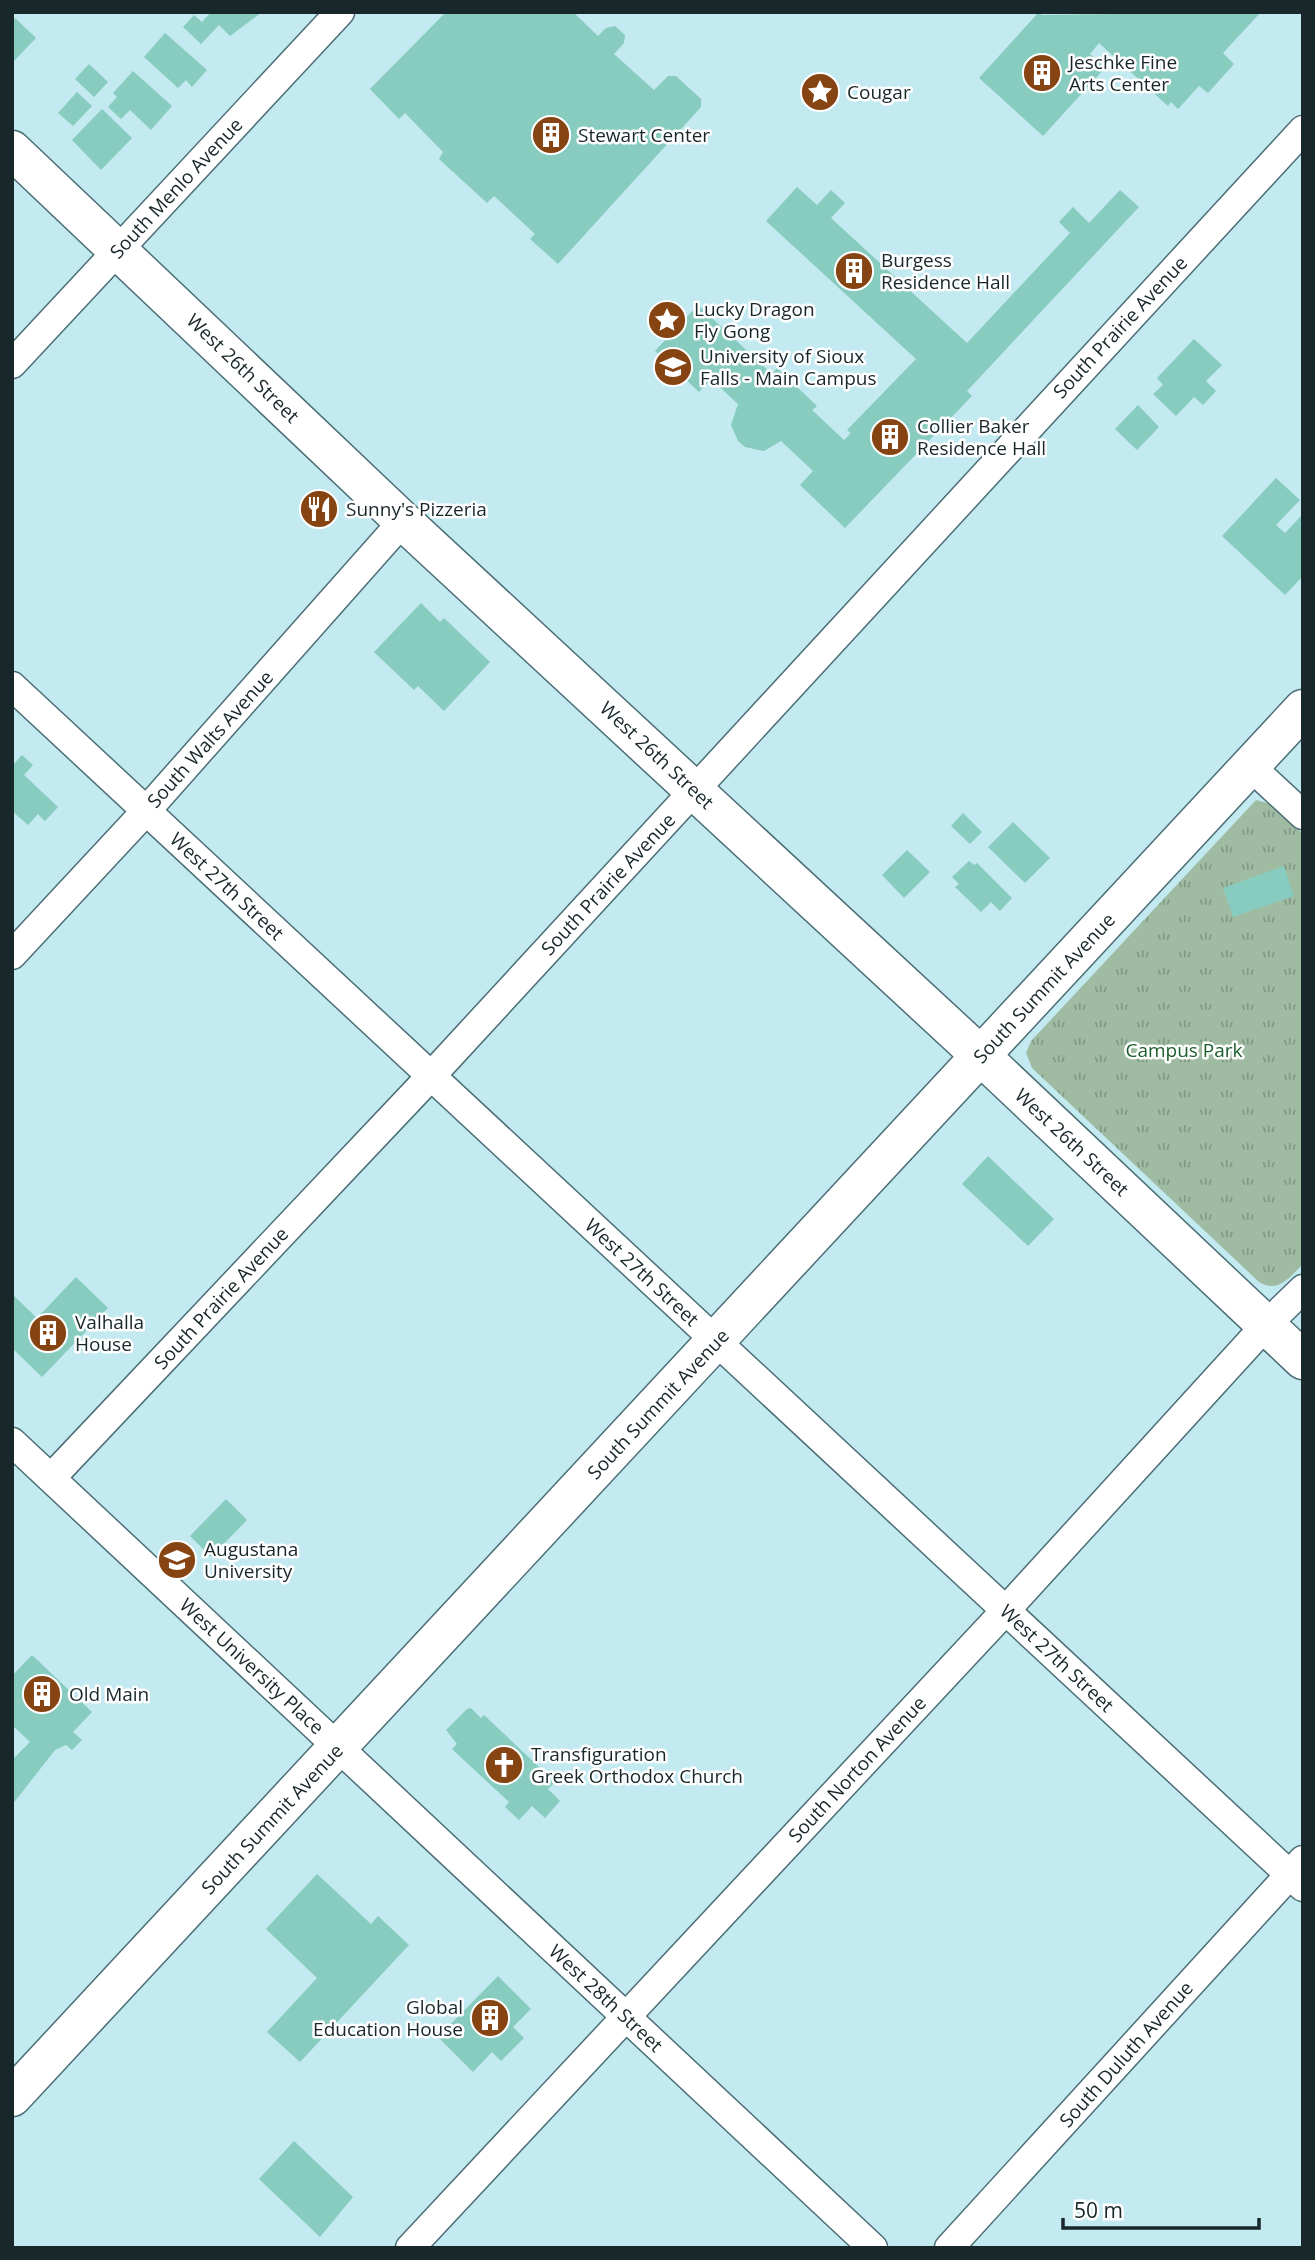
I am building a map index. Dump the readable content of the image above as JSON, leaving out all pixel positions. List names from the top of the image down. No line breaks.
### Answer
{"streets":{"street":["South Menlo Avenue","South Prairie Avenue","West 26th Street","South Walts Avenue","West 27th Street","South Summit Avenue","West University Place","South Norton Avenue","West 28th Street","South Duluth Avenue"]},"crossings":[["South Menlo Avenue","West 26th Street"],["South Prairie Avenue","West 26th Street"],["South Prairie Avenue","West 27th Street"],["South Prairie Avenue","West University Place"],["West 26th Street","South Walts Avenue"],["West 26th Street","South Summit Avenue"],["West 26th Street","South Norton Avenue"],["South Walts Avenue","West 27th Street"],["West 27th Street","South Summit Avenue"],["West 27th Street","South Norton Avenue"],["West 27th Street","South Duluth Avenue"],["South Summit Avenue","West University Place"],["South Summit Avenue","West 28th Street"],["West University Place","West 28th Street"],["South Norton Avenue","West 28th Street"]],"parks":["Campus Park"],"places":{"building":["Jeschke Fine Arts Center","Stewart Center","Burgess Residence Hall","Collier Baker Residence Hall","Valhalla House","Old Main","Global Education House"],"place":["Cougar","Lucky Dragon Fly Gong"],"school or university":["University of Sioux Falls - Main Campus","Augustana University"],"restaurant":["Sunny's Pizzeria"],"church":["Transfiguration Greek Orthodox Church"]},"scale_bar":"50 m"}
